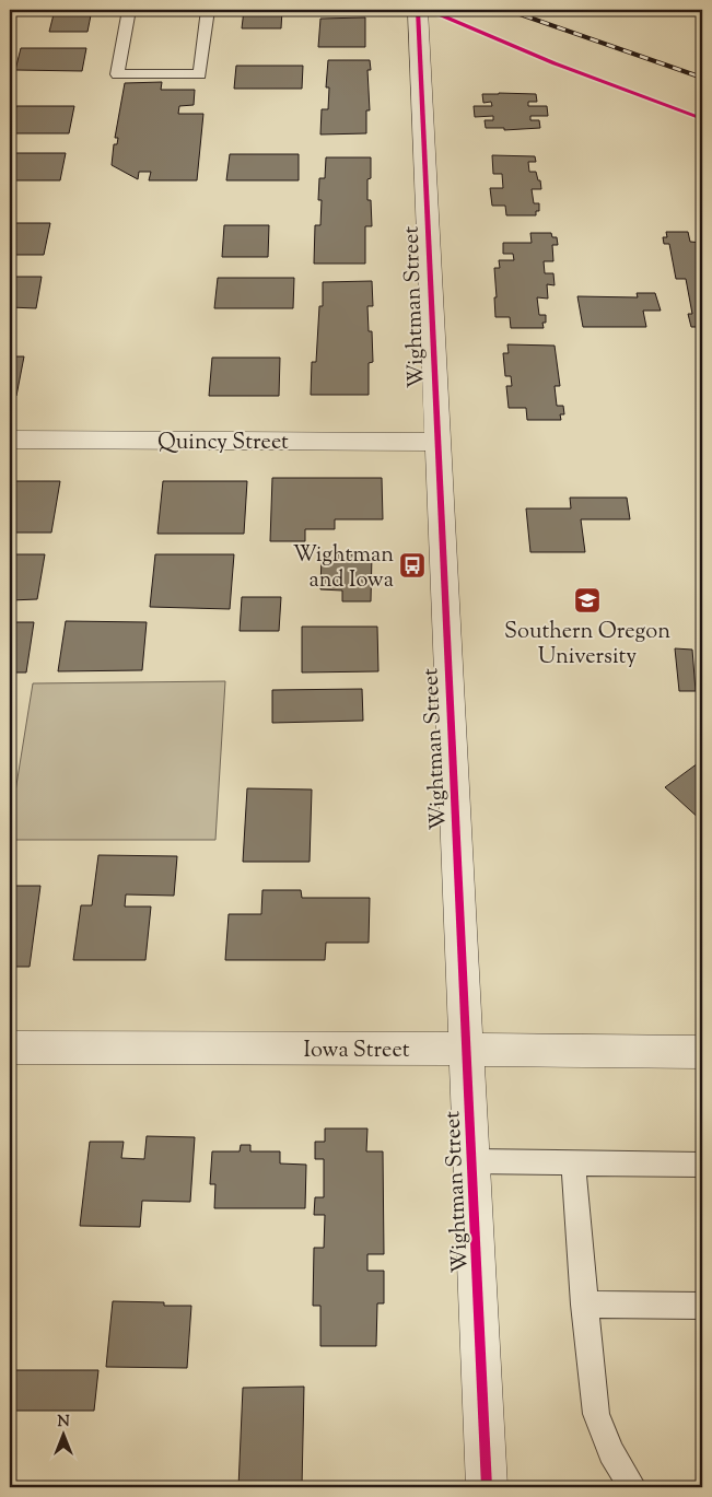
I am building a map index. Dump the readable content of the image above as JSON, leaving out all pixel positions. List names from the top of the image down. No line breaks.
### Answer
{"streets":{"street":["Wightman Street","Quincy Street","Iowa Street"]},"crossings":[["Wightman Street","Quincy Street"],["Wightman Street","Iowa Street"]],"places":{"bus stop":["Wightman and Iowa"],"school or university":["Southern Oregon University"]},"north":"top"}
